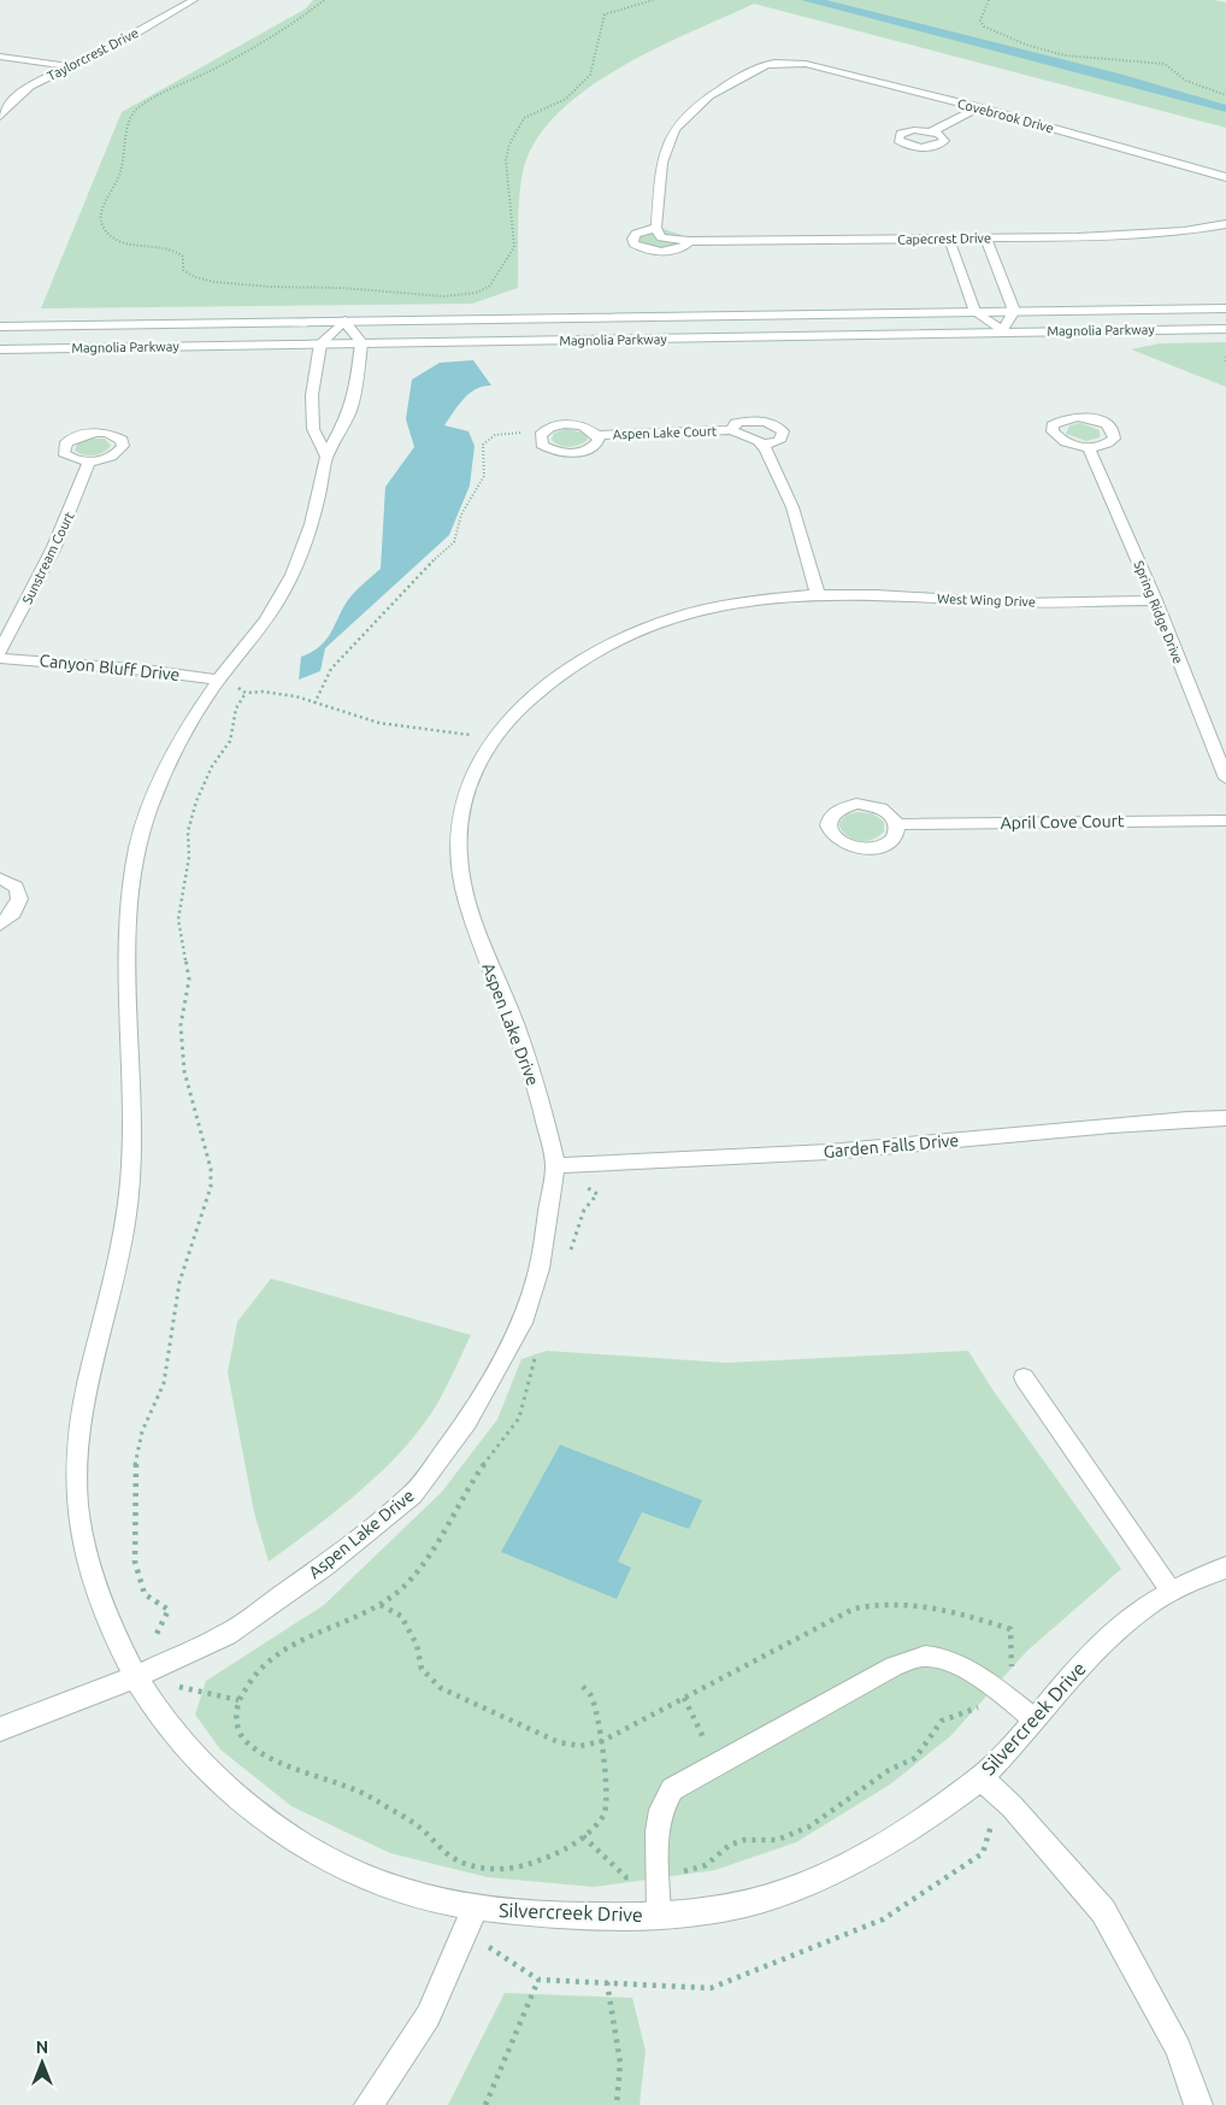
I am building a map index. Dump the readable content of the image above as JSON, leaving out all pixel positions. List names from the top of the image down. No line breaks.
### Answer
{"streets":{"street":["Taylorcrest Drive","Covebrook Drive","Capecrest Drive","Magnolia Parkway","Aspen Lake Court","Sunstream Court","West Wing Drive","Spring Ridge Drive","Canyon Bluff Drive","April Cove Court","Aspen Lake Drive","Garden Falls Drive","Silvercreek Drive"]},"crossings":[["West Wing Drive","Spring Ridge Drive"],["West Wing Drive","Aspen Lake Drive"],["Aspen Lake Drive","Garden Falls Drive"],["Aspen Lake Drive","Silvercreek Drive"]],"north":"top"}
